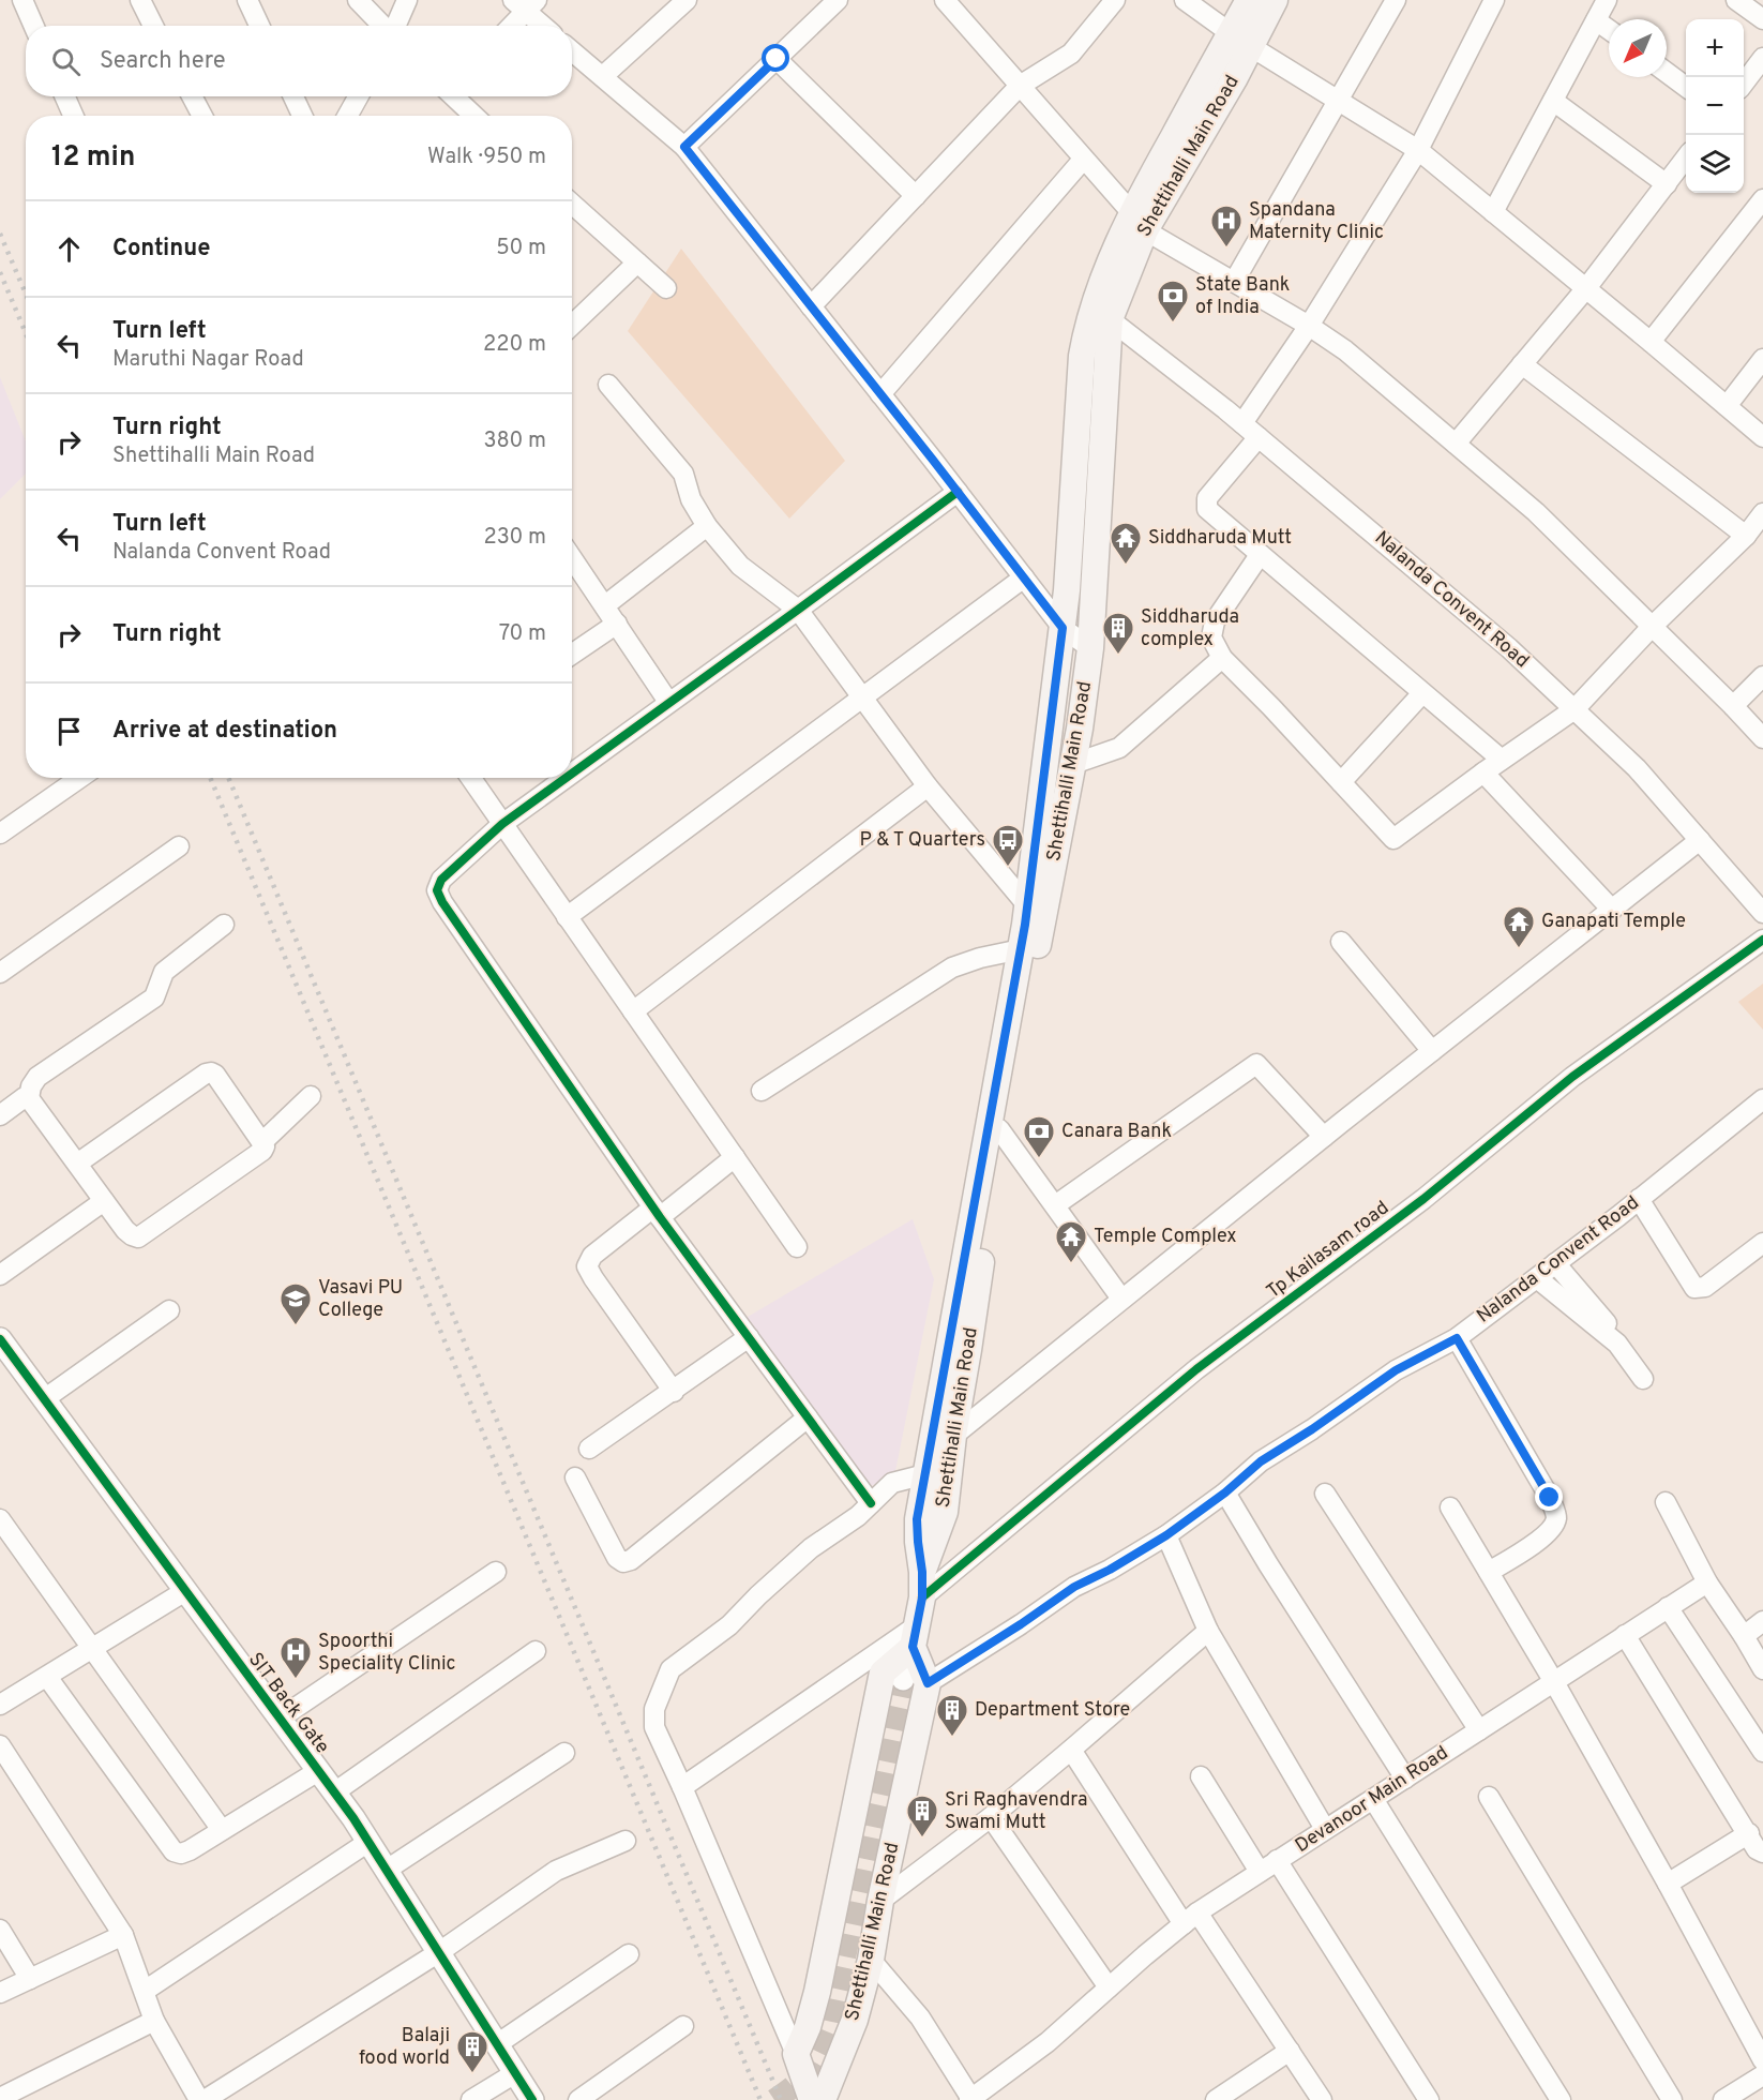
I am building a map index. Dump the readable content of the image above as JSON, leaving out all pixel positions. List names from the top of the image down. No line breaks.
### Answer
{"streets":{"main road":["Shettihalli Main Road"],"street":["Nalanda Convent Road","Tp Kailasam road","SIT Back Gate","Devanoor Main Road"]},"crossings":[["Shettihalli Main Road","Nalanda Convent Road"],["Shettihalli Main Road","Tp Kailasam road"]],"places":{"hospital":["Spandana Maternity Clinic","Spoorthi Speciality Clinic"],"bank":["State Bank of India","Canara Bank"],"temple":["Siddharuda Mutt","Ganapati Temple","Temple Complex"],"building":["Siddharuda complex","Department Store","Sri Raghavendra Swami Mutt","Balaji food world"],"bus stop":["P & T Quarters"],"school or university":["Vasavi PU College"]},"north":"bottom left","page":{"map_buttons":["+","−"],"search":"Search here","heading":["12 min","Walk · 950 m"],"list":[["Continue","50 m"],["Turn left","Maruthi Nagar Road","220 m"],["Turn right","Shettihalli Main Road","380 m"],["Turn left","Nalanda Convent Road","230 m"],["Turn right","70 m"],"Arrive at destination"]}}
